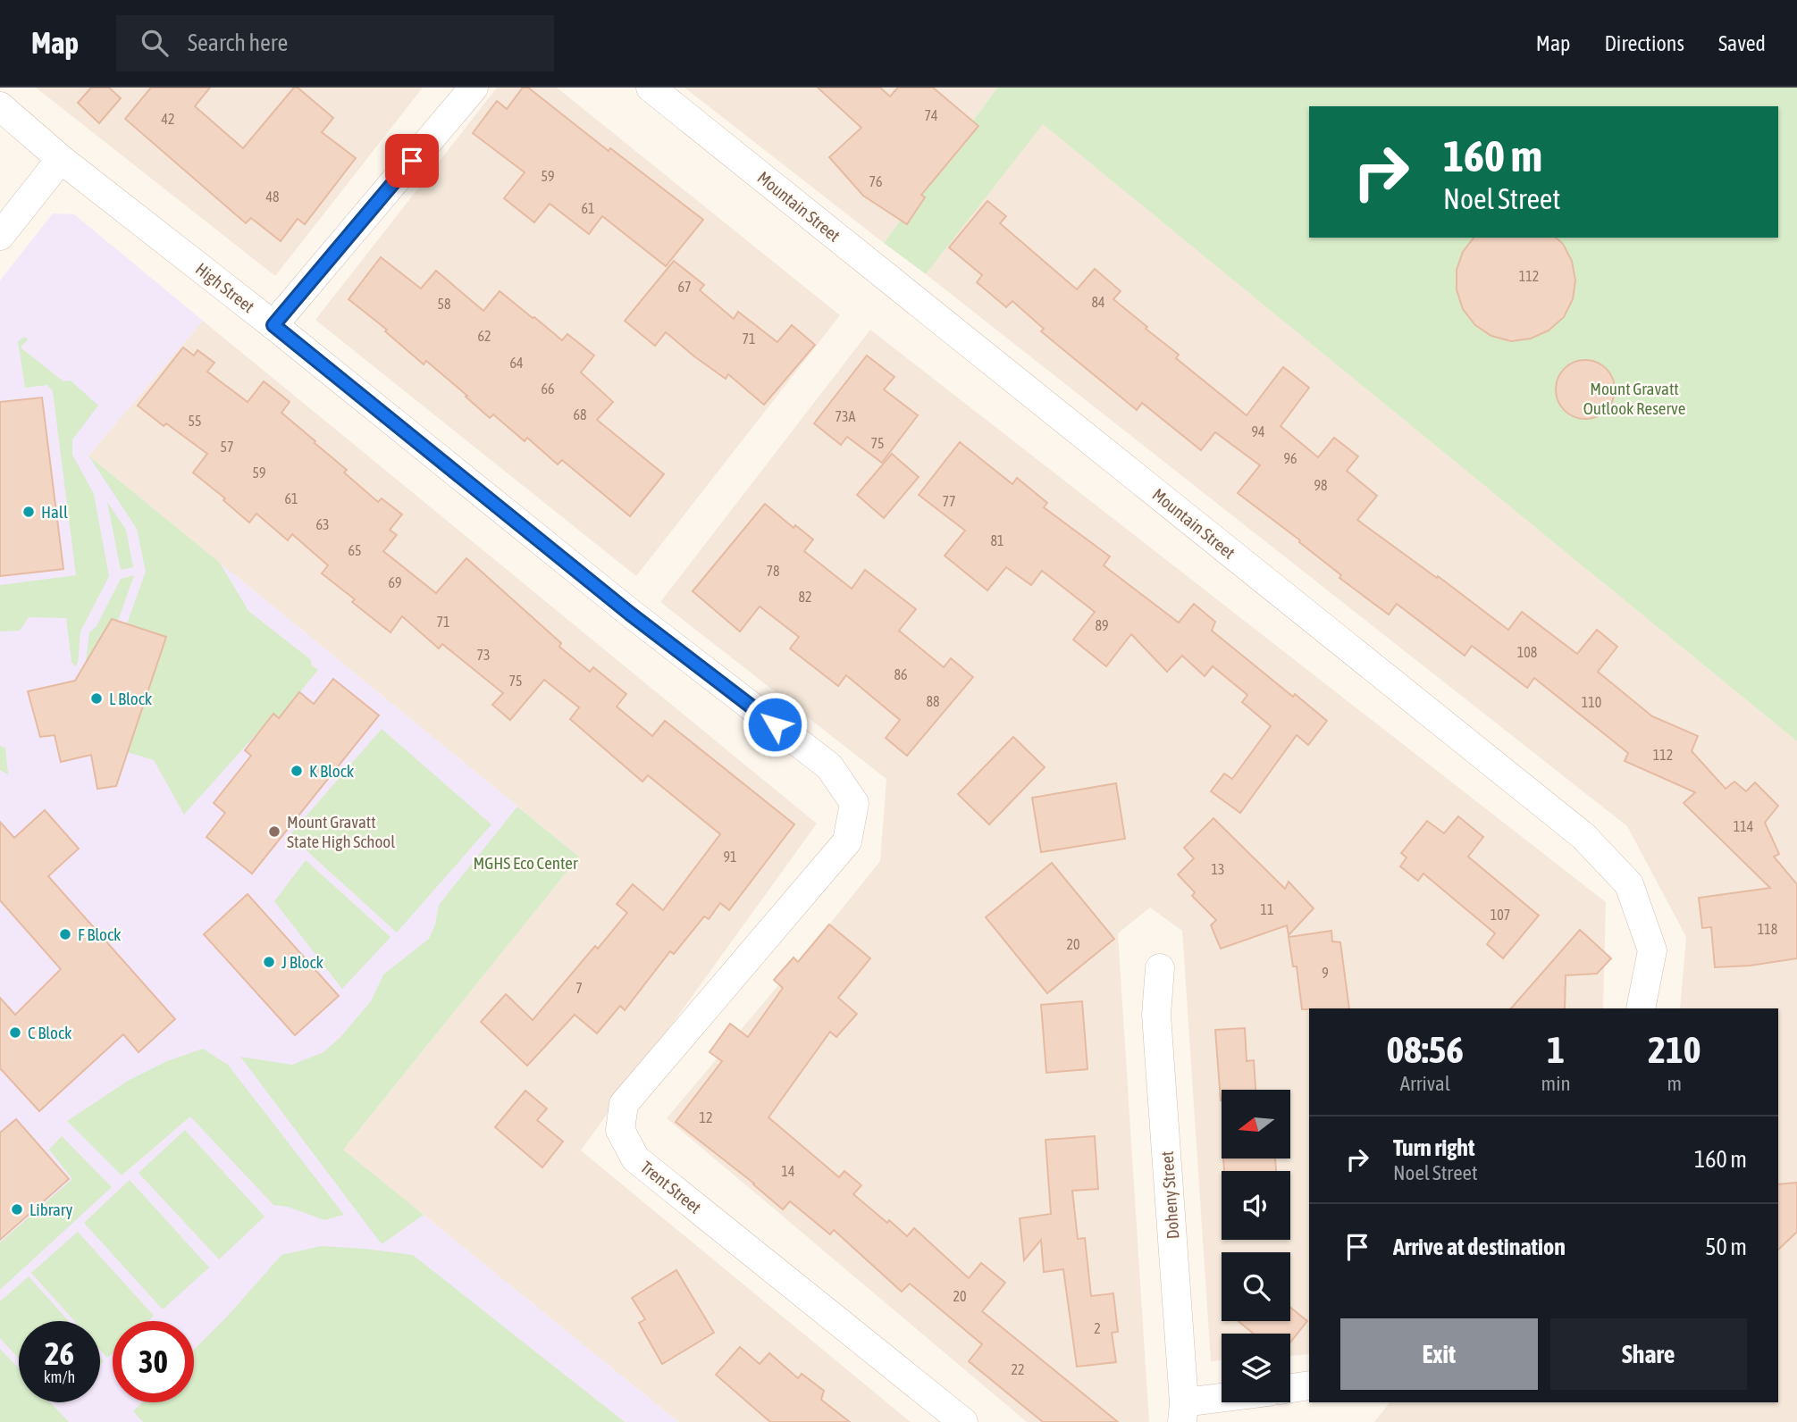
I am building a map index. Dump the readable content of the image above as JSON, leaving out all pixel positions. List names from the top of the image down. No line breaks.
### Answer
{"streets":{"street":["Mountain Street","High Street","Trent Street","Doheny Street"]},"crossings":[["High Street","Trent Street"]],"parks":["Mount Gravatt Outlook Reserve","MGHS Eco Center"],"places":["Hall","L Block","K Block","Mount Gravatt State High School","F Block","J Block","C Block","Library"],"house_numbers":["74","42","59","76","48","61","112","67","84","58","62","71","64","66","68","73A","55","94","75","57","96","59","98","61","77","63","81","65","78","69","82","71","89","108","73","86","75","88","110","112","114","91","13","11","107","118","20","9","7","12","14","20","2","22"],"north":"left","page":{"header":"Map","search":"Search here","nav":["Map","Directions","Saved"],"turn":["160 m","Noel Street"],"eta":["08:56","Arrival","1","min","210","m"],"list":[{"name":"Turn right","note":"Noel Street","value":"160 m"},{"name":"Arrive at destination","value":"50 m"}],"buttons":["Exit","Share"],"speed":"26 km/h","limit":"30"}}
